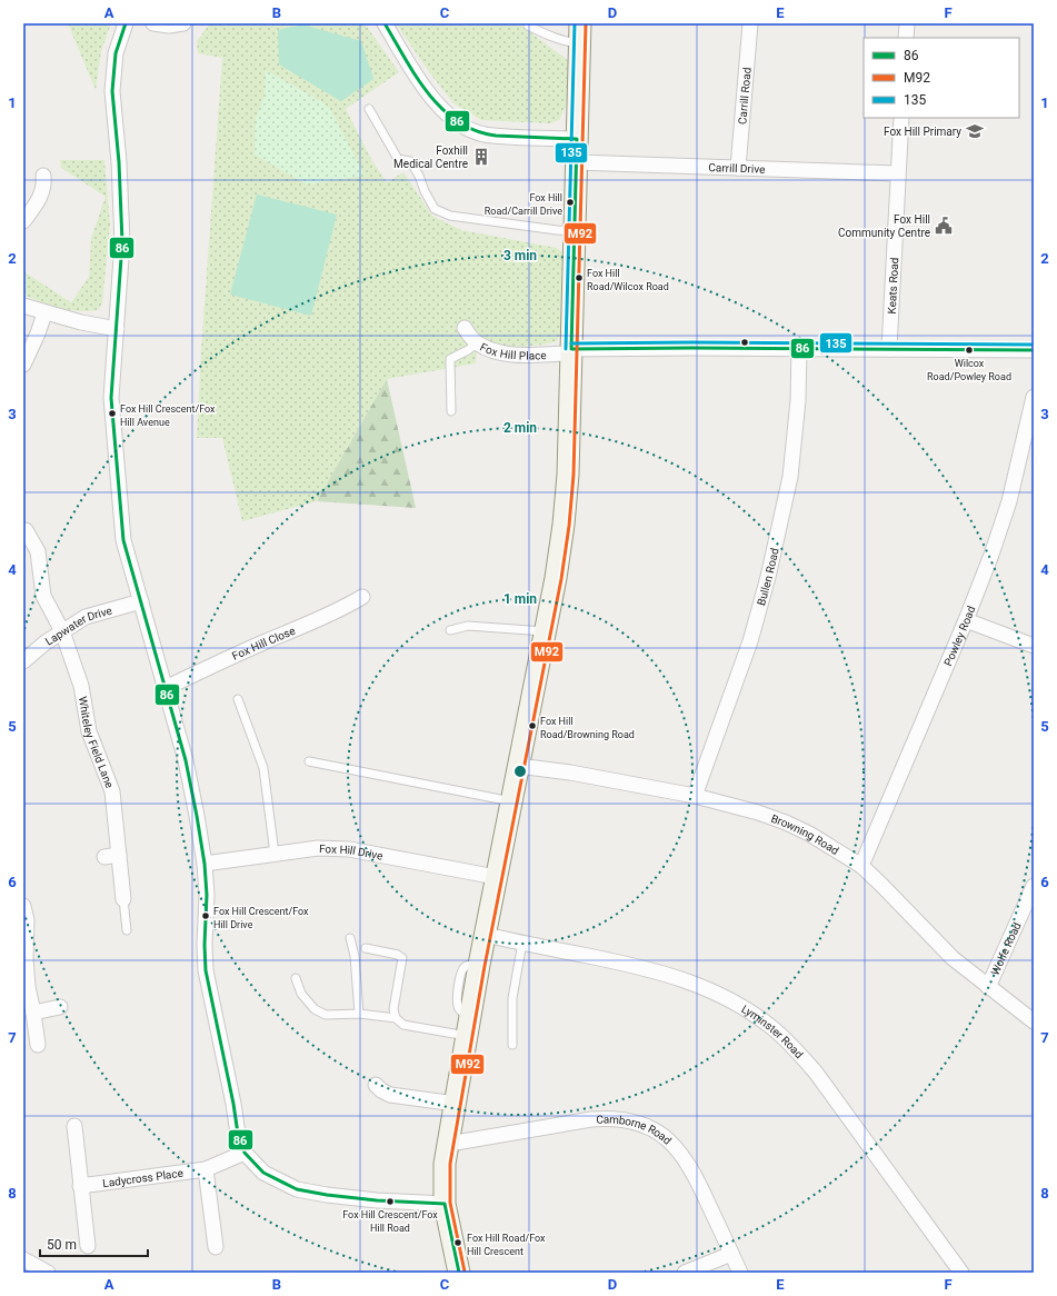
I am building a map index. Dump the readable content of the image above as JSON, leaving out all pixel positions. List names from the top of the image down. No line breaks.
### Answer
{"streets":{"street":["Carrill Road","Carrill Drive","Keats Road","Fox Hill Place","Bullen Road","Lapwater Drive","Powley Road","Fox Hill Close","Whiteley Field Lane","Browning Road","Fox Hill Drive","Wolfe Road","Lyminster Road","Camborne Road","Ladycross Place"]},"crossings":[["Carrill Road","Carrill Drive"],["Carrill Drive","Keats Road"],["Keats Road","Fox Hill Place"],["Fox Hill Place","Bullen Road"],["Bullen Road","Browning Road"],["Lapwater Drive","Whiteley Field Lane"],["Powley Road","Browning Road"],["Browning Road","Wolfe Road"]],"places":{"school or university":["Fox Hill Primary"],"building":["Foxhill Medical Centre"],"other":["Fox Hill Road/Carrill Drive","Fox Hill Road/Wilcox Road","Wilcox Road/Powley Road","Fox Hill Crescent/Fox Hill Avenue","Fox Hill Road/Browning Road","Fox Hill Crescent/Fox Hill Drive","Fox Hill Crescent/Fox Hill Road","Fox Hill Road/Fox Hill Crescent"],"public building":["Fox Hill Community Centre"]},"lines":["transit line 86","transit line M92","transit line 135"],"legend":["86","M92","135"],"scale_bar":"50 m","grid":{"columns":["A","B","C","D","E","F"],"rows":["1","2","3","4","5","6","7","8"]},"rings":["3 min","2 min","1 min"]}
